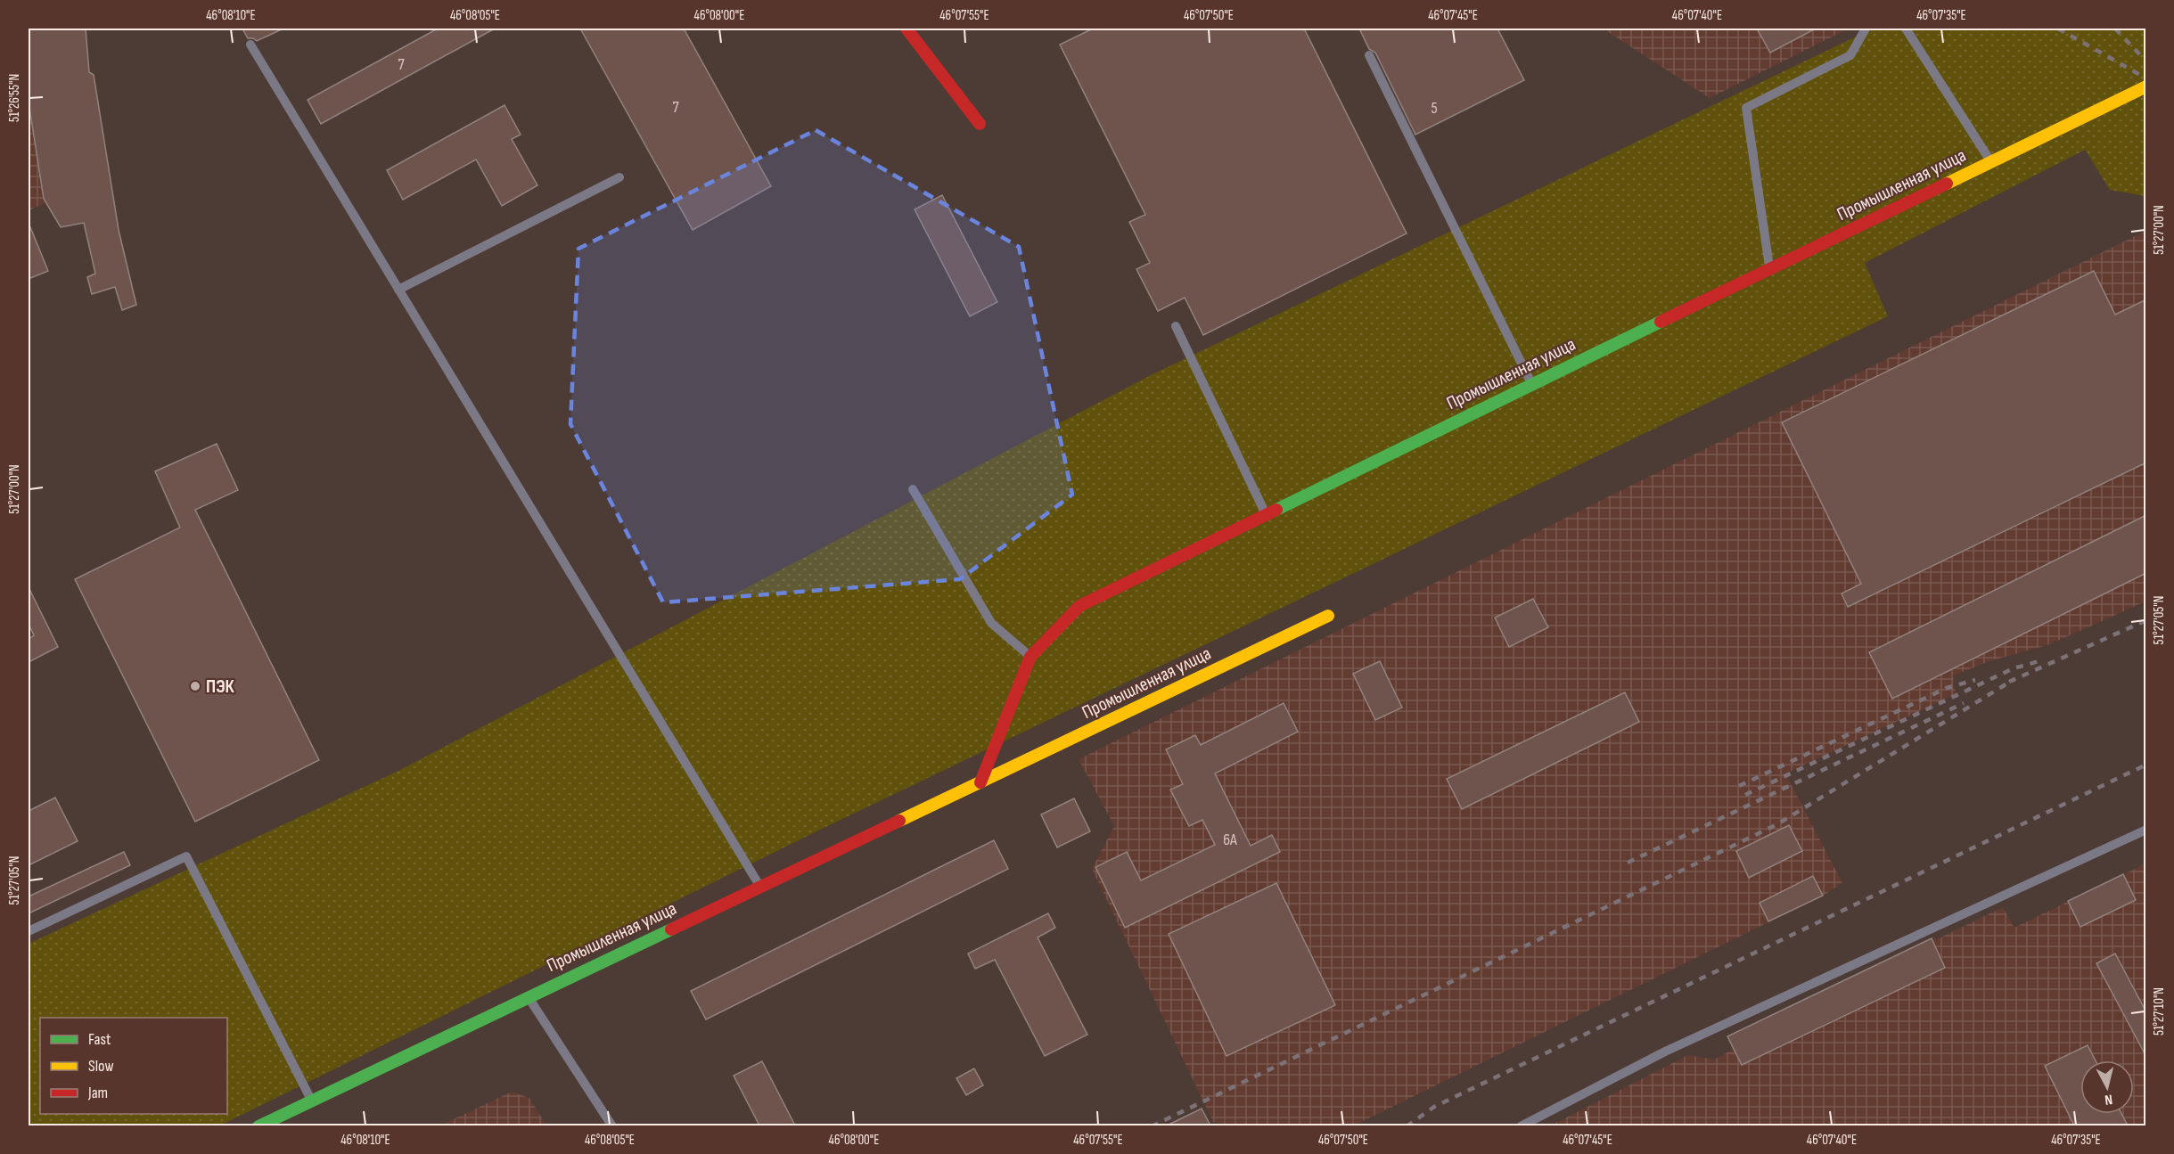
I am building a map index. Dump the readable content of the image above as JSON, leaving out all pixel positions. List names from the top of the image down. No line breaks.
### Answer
{"streets":{"street":["Промышленная улица"]},"places":["ПЭК"],"house_numbers":["7","7","5","6А"],"legend":["Fast","Slow","Jam"],"north":"bottom","coordinates":["46°08'10\"E","46°08'05\"E","46°08'00\"E","46°07'55\"E","46°07'50\"E","46°07'45\"E","46°07'40\"E","46°07'35\"E","51°26'55\"N","51°27'00\"N","51°27'05\"N","51°27'10\"N"]}
